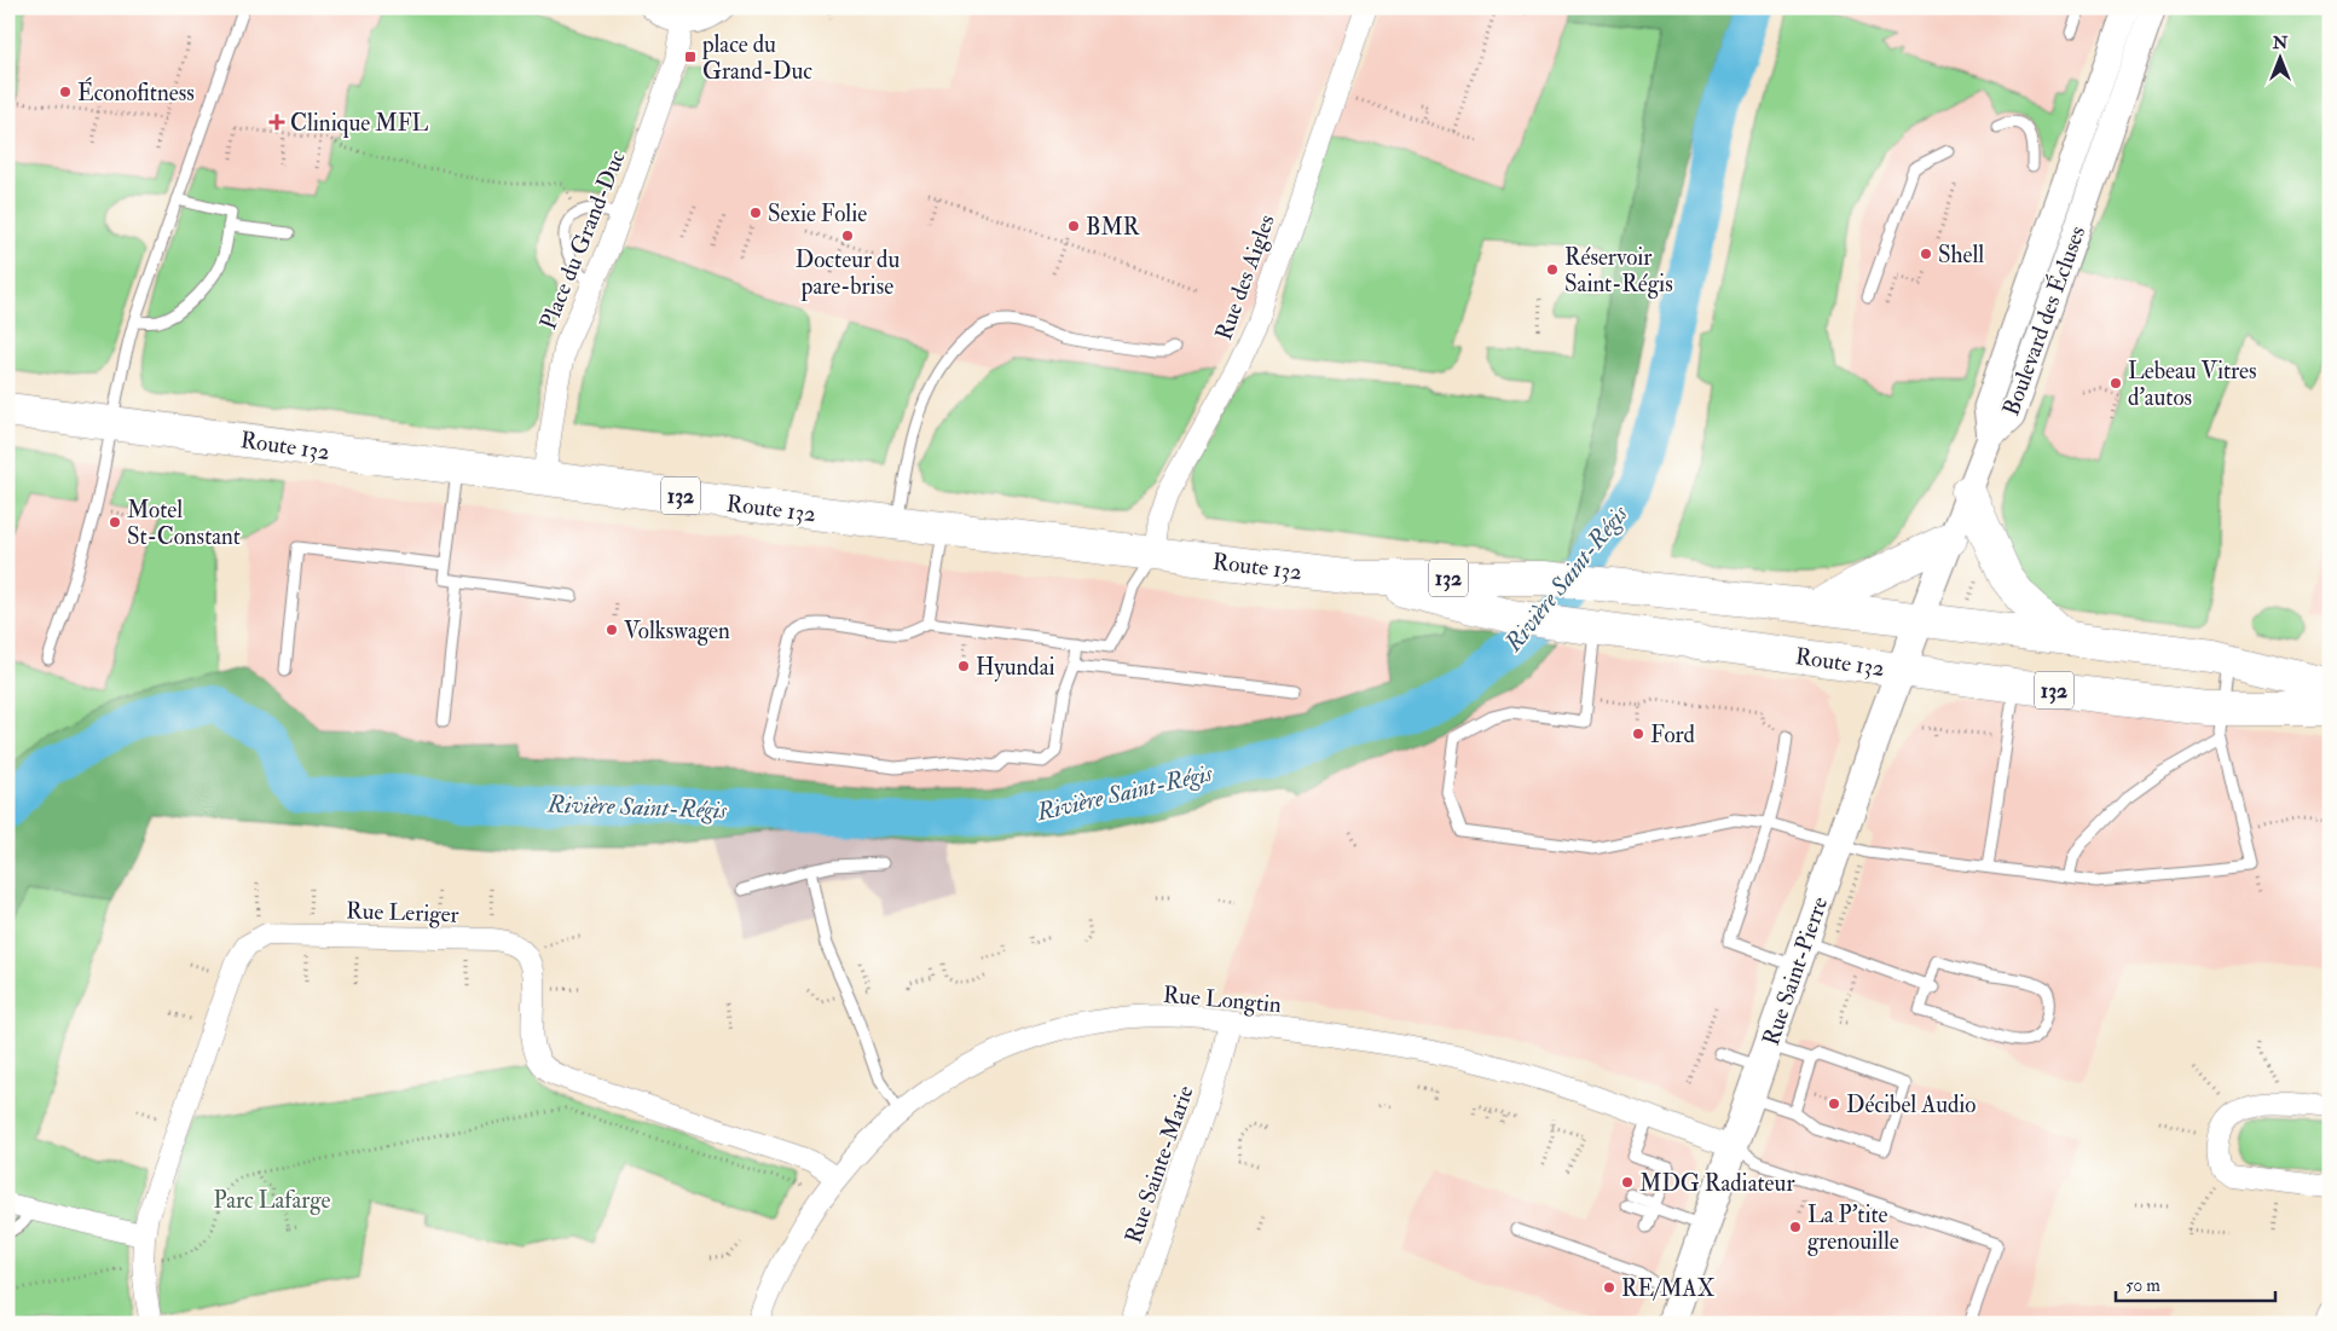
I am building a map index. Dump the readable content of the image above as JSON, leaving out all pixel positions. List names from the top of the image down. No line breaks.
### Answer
{"streets":{"highway":["Route 132","132"],"main road":["Rue Saint-Pierre"],"street":["Place du Grand-Duc","Rue des Aigles","Boulevard des Écluses","Rue Leriger","Rue Longtin","Rue Sainte-Marie"]},"crossings":[["Place du Grand-Duc","Route 132"],["Rue des Aigles","Route 132"],["Route 132","Rue Saint-Pierre"],["Rue Saint-Pierre","Rue Longtin"],["Rue Longtin","Rue Sainte-Marie"]],"water":["Rivière Saint-Régis"],"parks":["Parc Lafarge"],"places":{"transit":["place du Grand-Duc"],"other":["Éconofitness","Sexie Folie","BMR","Docteur du pare-brise","Shell","Réservoir Saint-Régis","Lebeau Vitres d'autos","Motel St-Constant","Volkswagen","Hyundai","Ford","Décibel Audio","MDG Radiateur","La P'tite grenouille","RE/MAX"],"health":["Clinique MFL"]},"scale_bar":"50 m","north":"top"}
